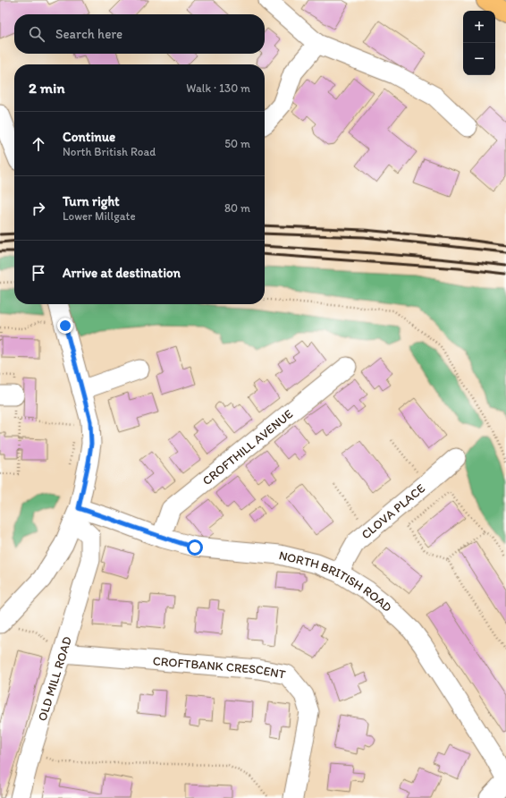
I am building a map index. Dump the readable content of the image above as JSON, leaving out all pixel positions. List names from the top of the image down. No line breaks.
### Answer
{"streets":{"street":["CROFTHILL AVENUE","CLOVA PLACE","NORTH BRITISH ROAD","CROFTBANK CRESCENT","OLD MILL ROAD"]},"crossings":[["CROFTHILL AVENUE","NORTH BRITISH ROAD"],["CLOVA PLACE","NORTH BRITISH ROAD"],["NORTH BRITISH ROAD","OLD MILL ROAD"],["CROFTBANK CRESCENT","OLD MILL ROAD"]],"page":{"map_buttons":["+","−"],"search":"Search here","heading":["2 min","Walk · 130 m"],"list":[["Continue","North British Road","50 m"],["Turn right","Lower Millgate","80 m"],"Arrive at destination"]}}
